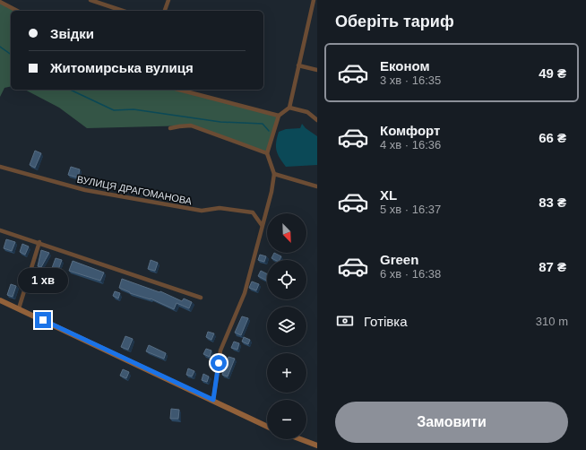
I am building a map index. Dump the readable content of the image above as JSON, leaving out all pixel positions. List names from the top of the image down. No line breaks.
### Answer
{"streets":{"street":["ВУЛИЦЯ ДРАГОМАНОВА"]},"north":"bottom right","page":{"heading":"Оберіть тариф","banner":["Звідки","Житомирська вулиця"],"list":[{"name":"Економ","note":"3 хв · 16:35","value":"49 ₴"},{"name":"Комфорт","note":"4 хв · 16:36","value":"66 ₴"},{"name":"XL","note":"5 хв · 16:37","value":"83 ₴"},{"name":"Green","note":"6 хв · 16:38","value":"87 ₴"}],"map_buttons":["+","−"],"bubble":"1 хв","pay":["Готівка","310 m"],"buttons":"Замовити"}}
